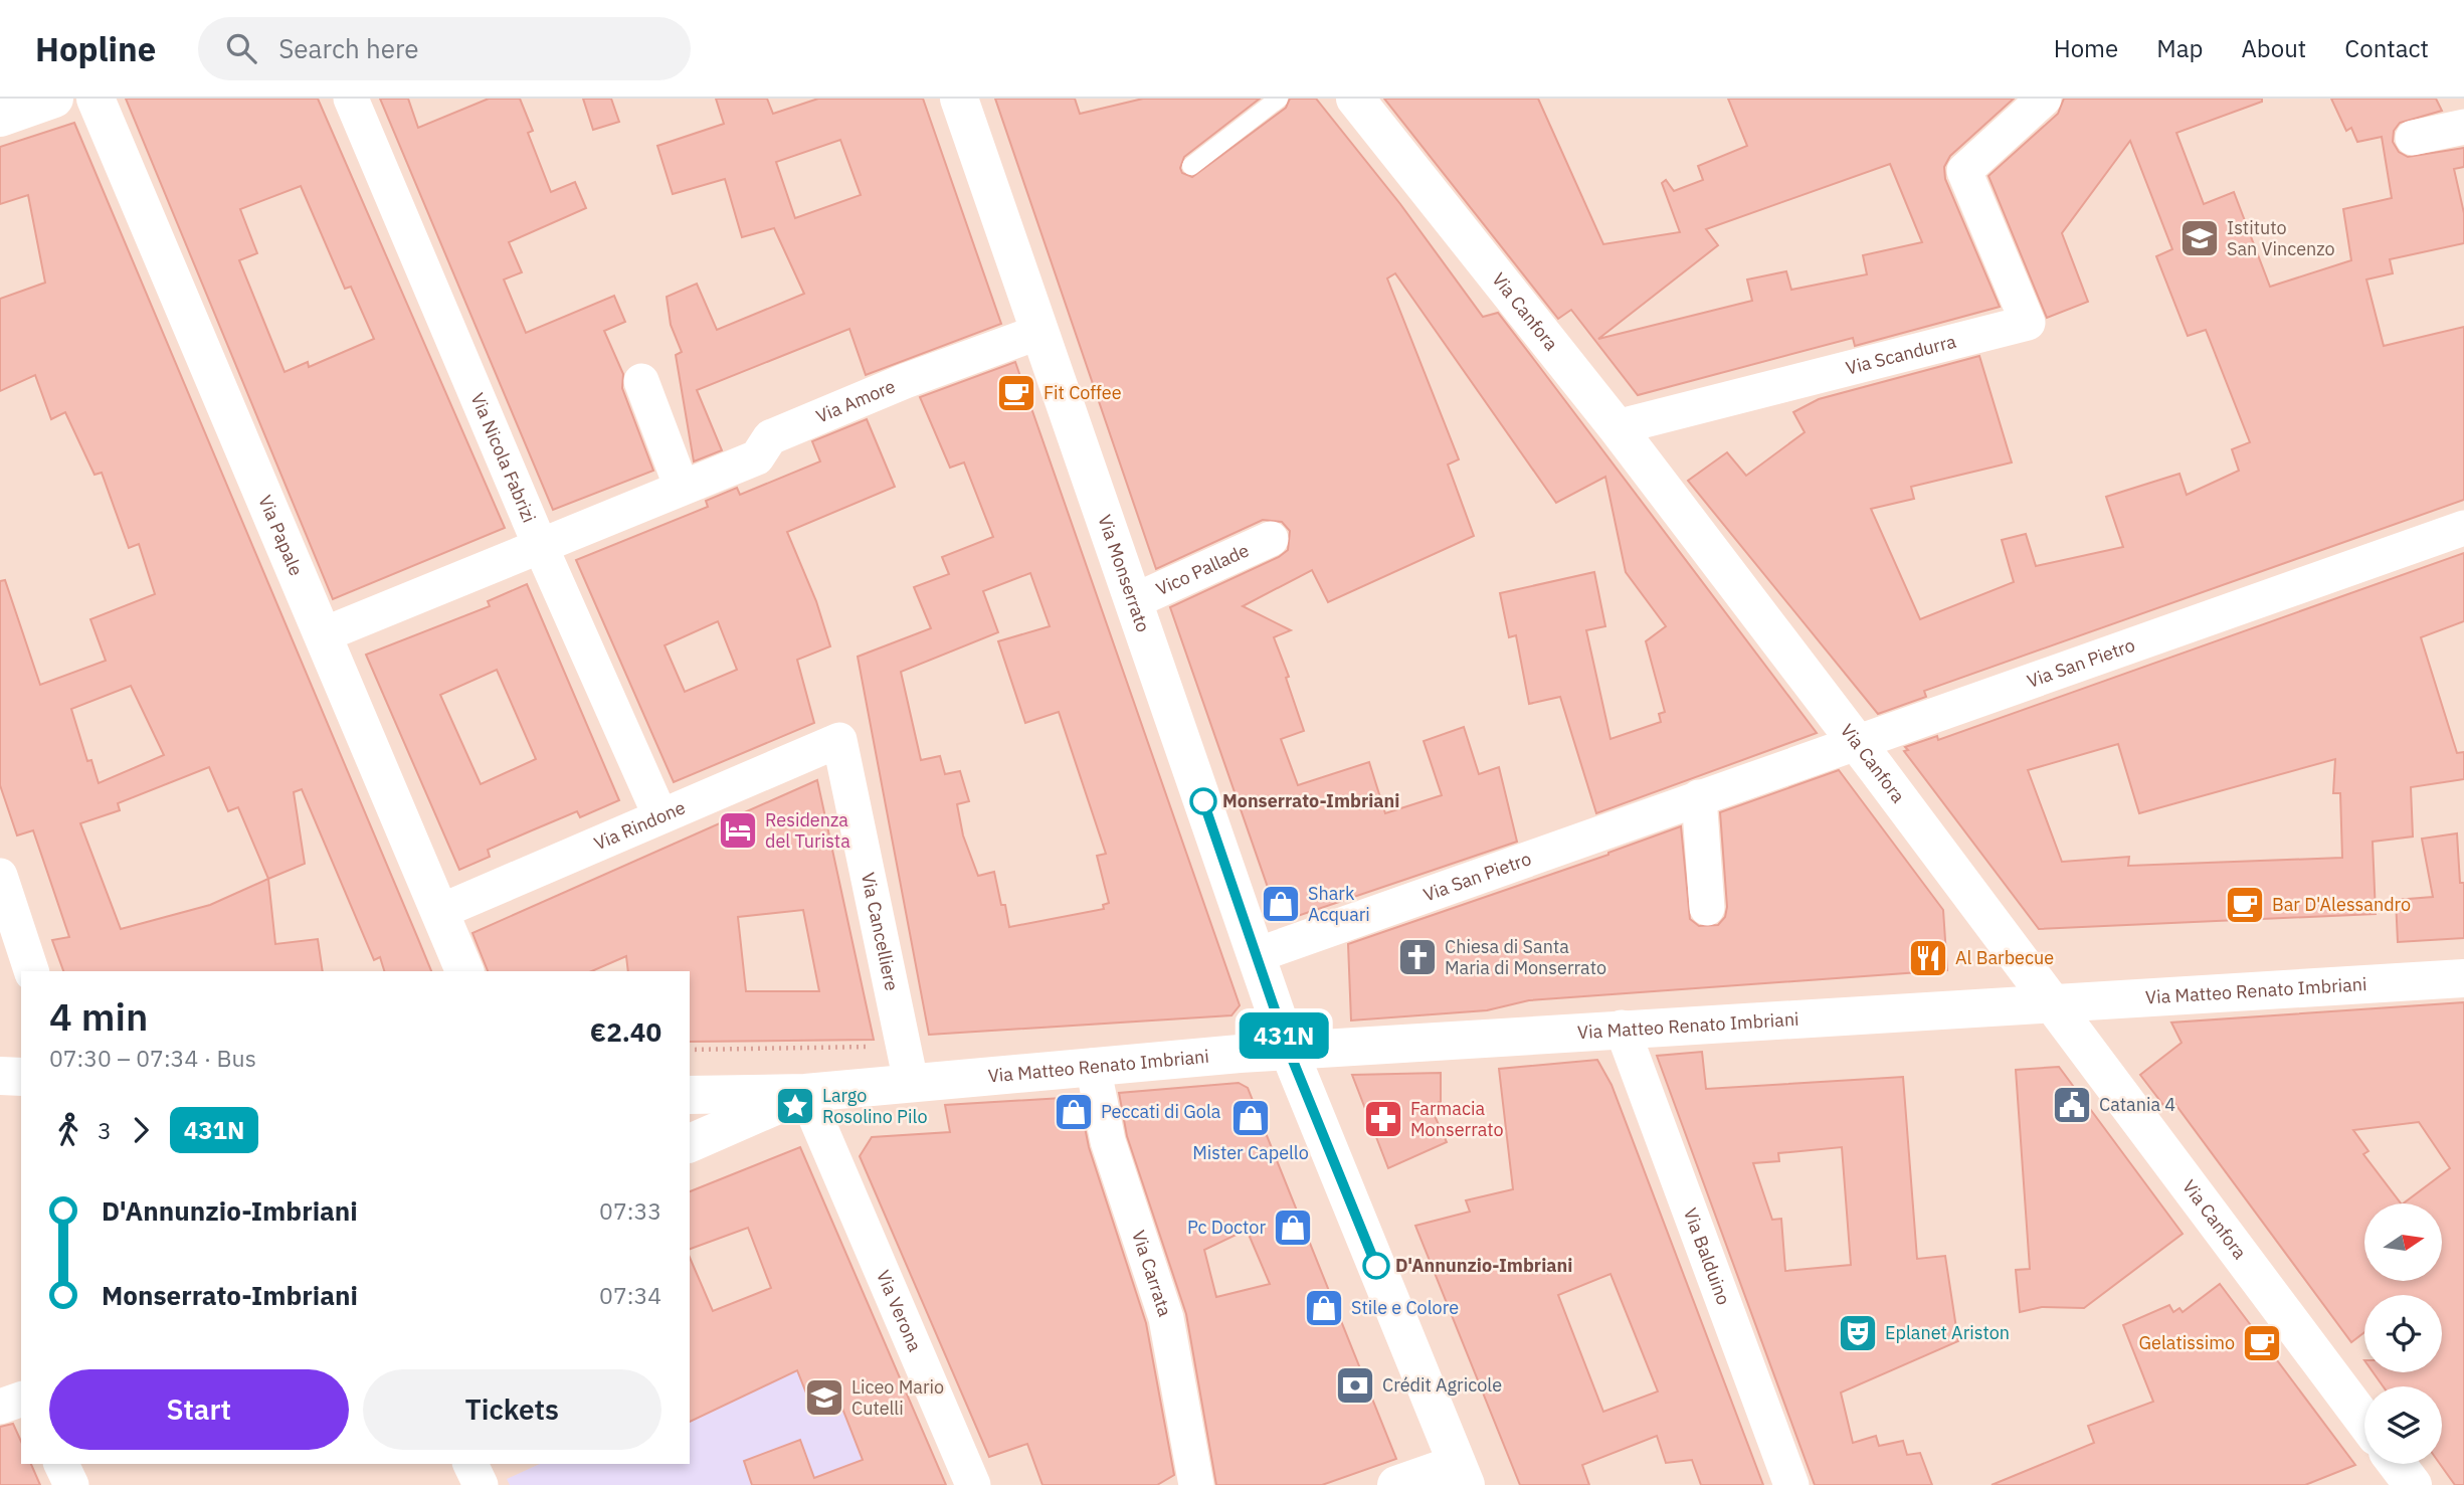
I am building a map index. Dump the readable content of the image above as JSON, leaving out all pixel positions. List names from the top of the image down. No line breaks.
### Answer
{"streets":{"main road":["Via Canfora","Via Papale","Via Monserrato","Via Matteo Renato Imbriani"],"street":["Via Scandurra","Via Amore","Via Nicola Fabrizi","Vico Pallade","Via San Pietro","Via Rindone","Via Cancelliere","Via Balduino","Via Carrata","Via Verona"]},"crossings":[["Via Canfora","Via Scandurra"],["Via Canfora","Via San Pietro"],["Via Canfora","Via Matteo Renato Imbriani"],["Via Amore","Via Nicola Fabrizi"],["Via Amore","Via Papale"],["Via Amore","Via Monserrato"],["Via Nicola Fabrizi","Via Rindone"],["Via Papale","Via Rindone"],["Vico Pallade","Via Monserrato"],["Via Monserrato","Via San Pietro"],["Via Monserrato","Via Matteo Renato Imbriani"],["Via Rindone","Via Cancelliere"],["Via Cancelliere","Via Matteo Renato Imbriani"],["Via Matteo Renato Imbriani","Via Balduino"],["Via Matteo Renato Imbriani","Via Carrata"],["Via Matteo Renato Imbriani","Via Verona"]],"places":{"school or university":["Istituto San Vincenzo","Liceo Mario Cutelli"],"cafe":["Fit Coffee","Bar D'Alessandro","Gelatissimo"],"other":["Monserrato-Imbriani","D'Annunzio-Imbriani"],"hotel":["Residenza del Turista"],"shop":["Shark Acquari","Peccati di Gola","Mister Capello","Pc Doctor","Stile e Colore"],"church":["Chiesa di Santa Maria di Monserrato"],"restaurant":["Al Barbecue"],"public building":["Catania 4"],"place":["Largo Rosolino Pilo"],"pharmacy":["Farmacia Monserrato"],"theatre":["Eplanet Ariston"],"bank":["Crédit Agricole"]},"lines":["bus line 431N"],"north":"right","page":{"header":"Hopline","search":"Search here","nav":["Home","Map","About","Contact"],"on_map":"431N","heading":["4 min","07:30 – 07:34 · Bus","€2.40"],"legs":["3","431N"],"list":[{"name":"D'Annunzio-Imbriani","value":"07:33"},{"name":"Monserrato-Imbriani","value":"07:34"}],"buttons":["Start","Tickets"]}}
